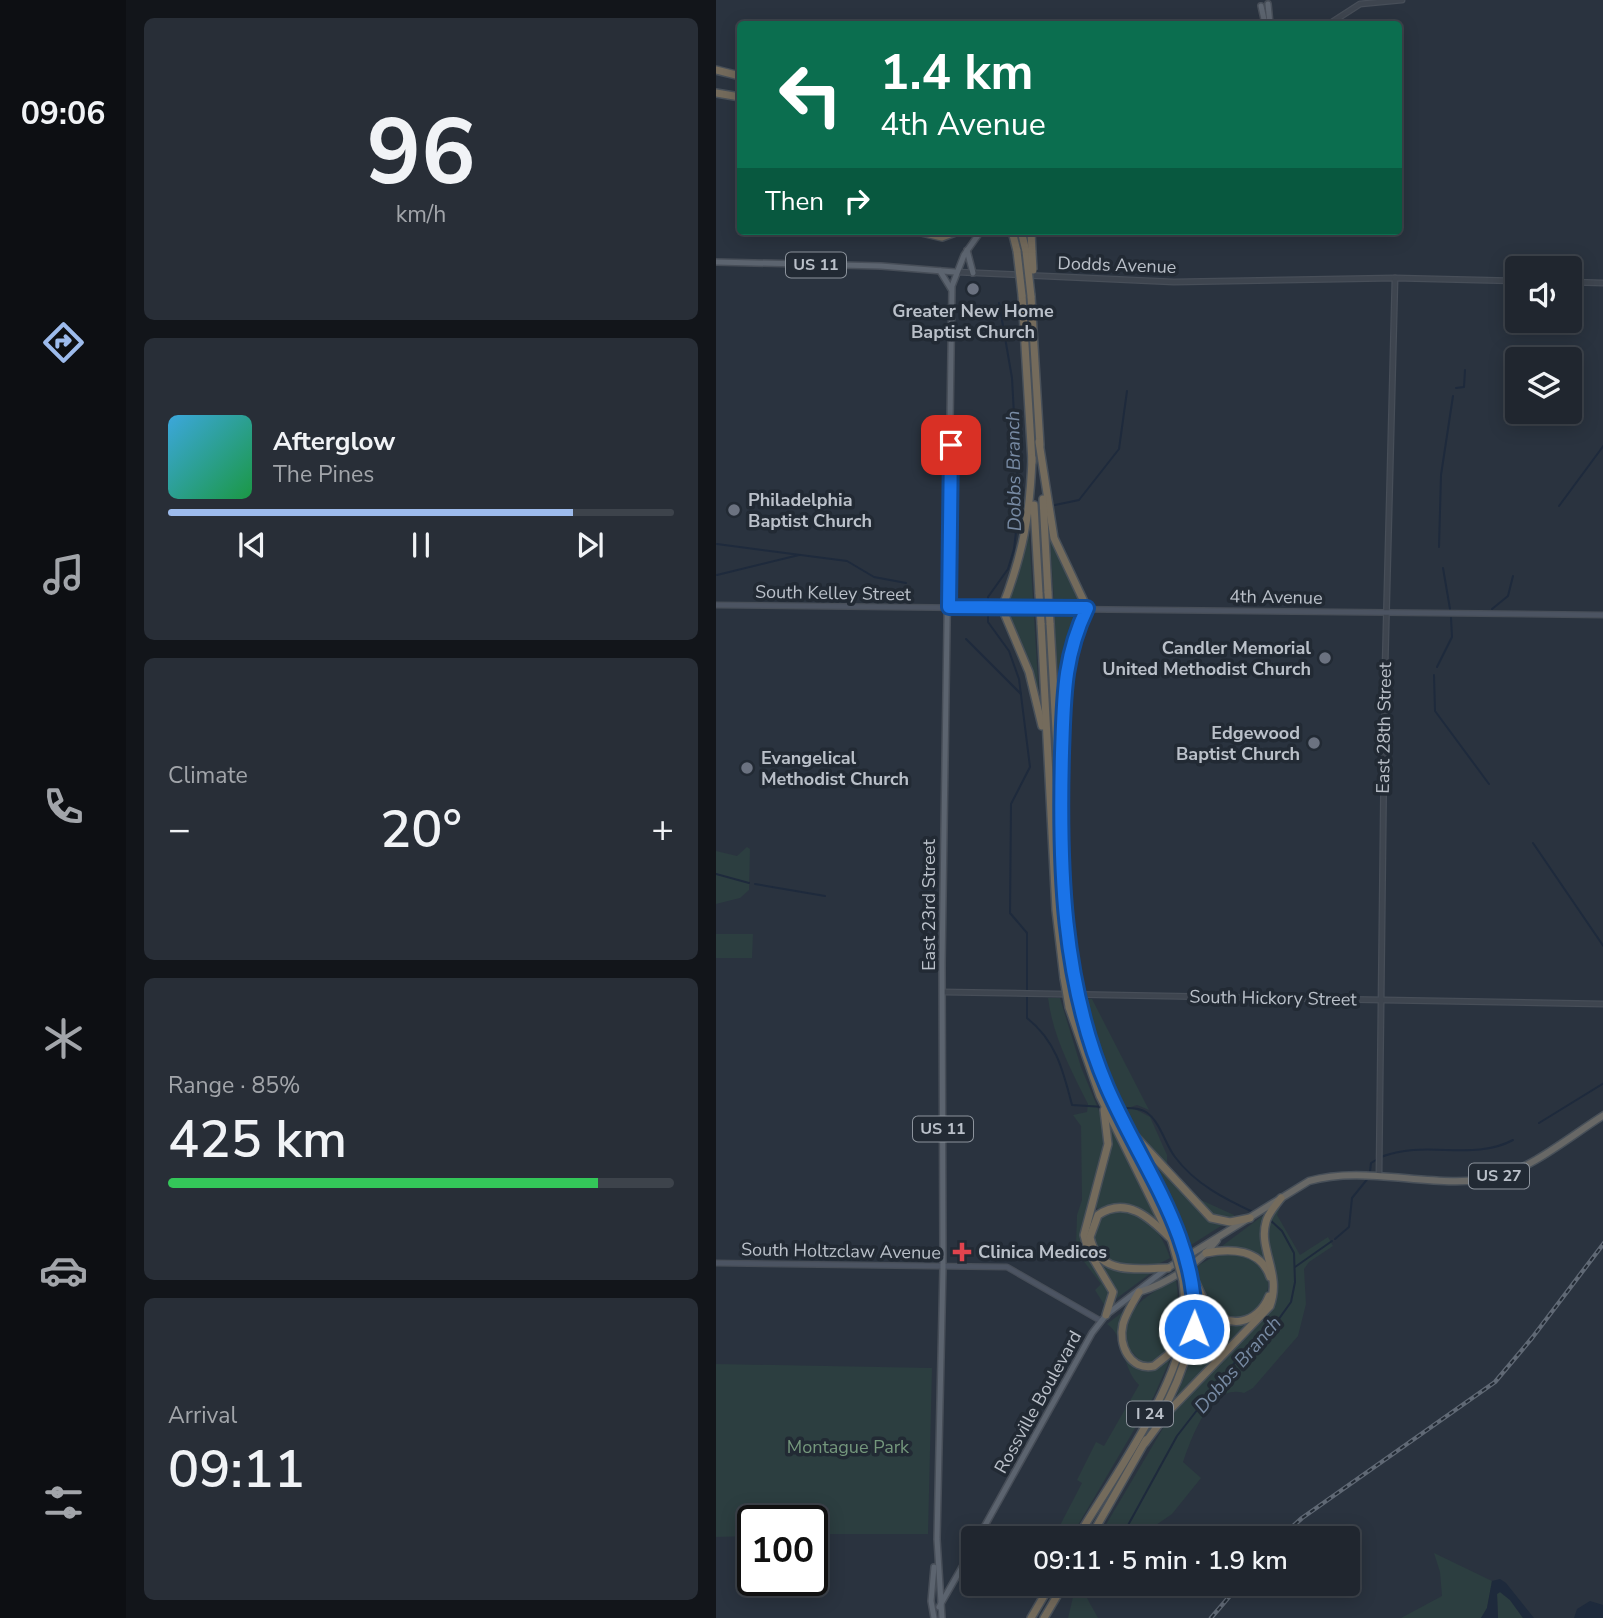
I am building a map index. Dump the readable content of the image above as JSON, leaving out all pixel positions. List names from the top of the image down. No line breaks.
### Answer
{"streets":{"highway":["US 27","Rossville Boulevard","I 24"],"main road":["US 11","Dodds Avenue","South Kelley Street","4th Avenue","East 23rd Street","South Holtzclaw Avenue"],"street":["East 28th Street","South Hickory Street"]},"crossings":[["Dodds Avenue","East 28th Street"],["Dodds Avenue","East 23rd Street"],["South Kelley Street","4th Avenue"],["South Kelley Street","East 23rd Street"],["4th Avenue","East 28th Street"],["4th Avenue","East 23rd Street"],["East 28th Street","South Hickory Street"],["East 28th Street","Rossville Boulevard"],["East 23rd Street","South Hickory Street"],["East 23rd Street","South Holtzclaw Avenue"],["US 27","Rossville Boulevard"],["US 27","I 24"],["South Holtzclaw Avenue","Rossville Boulevard"]],"water":["Dobbs Branch"],"parks":["Montague Park"],"places":{"other":["Greater New Home Baptist Church","Philadelphia Baptist Church","Candler Memorial United Methodist Church","Edgewood Baptist Church","Evangelical Methodist Church"],"health":["Clinica Medicos"]},"page":{"tabs":"09:06","tile":[["96","km/h"],"Climate",["Range · 85%","425 km"],["Arrival","09:11"]],"turn":["1.4 km","4th Avenue"],"then":"Then","song":["Afterglow","The Pines"],"heat":["−","20°","+"],"limit":"100","trip":"09:11 · 5 min · 1.9 km"}}
